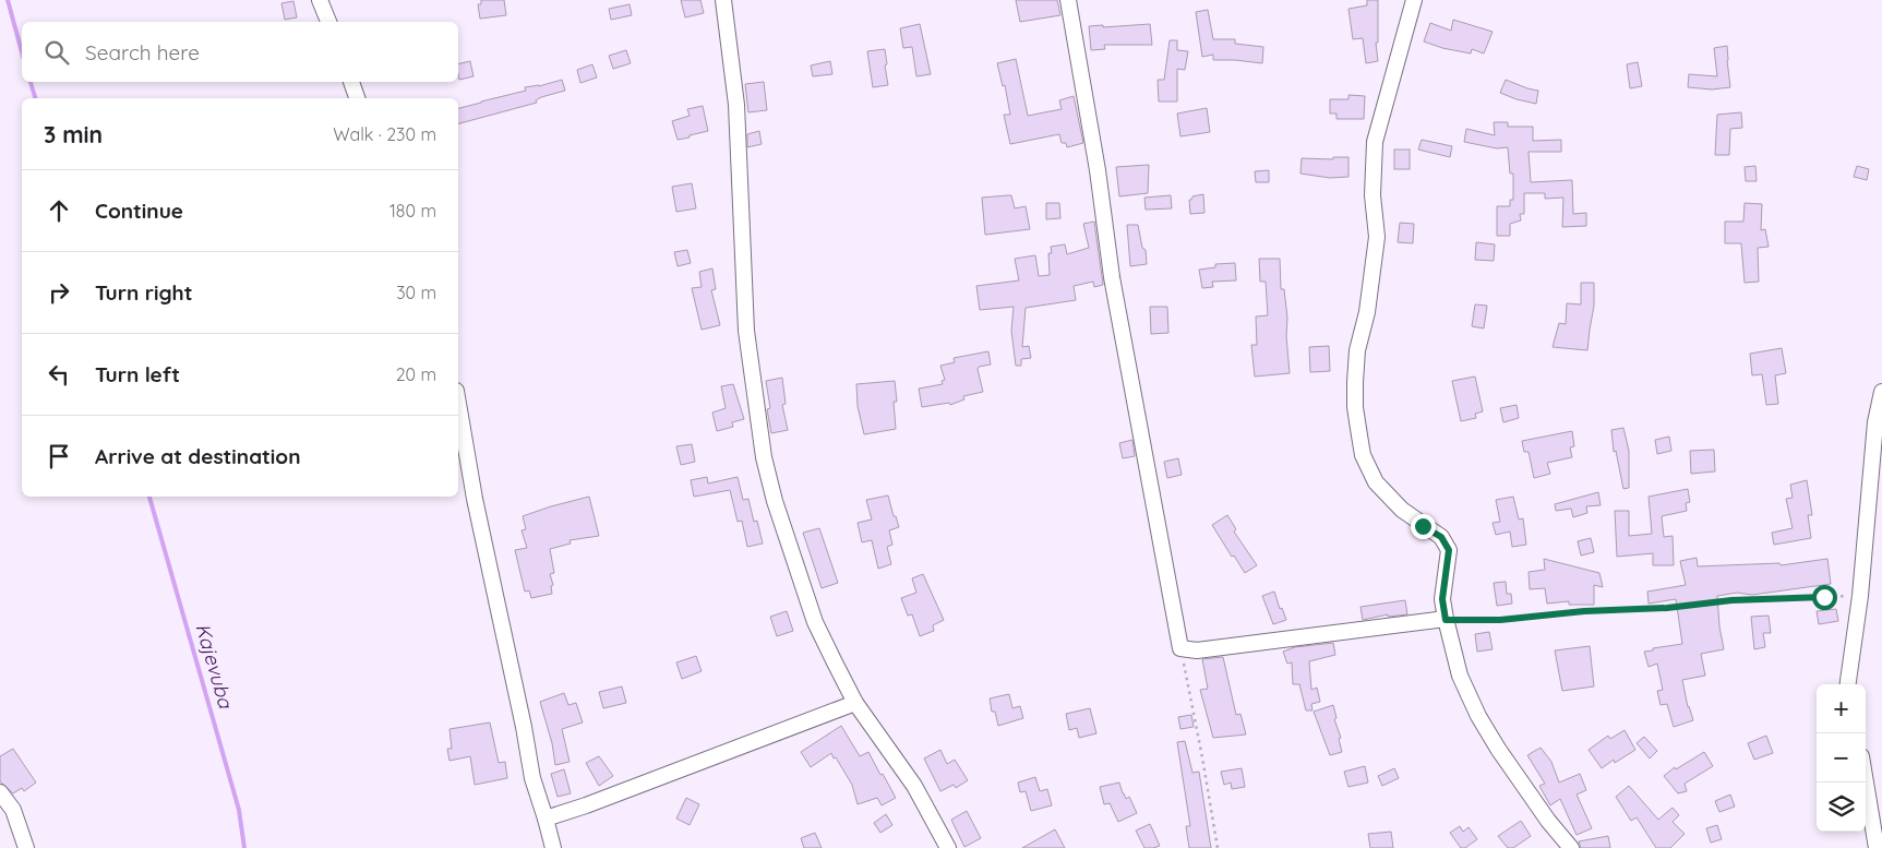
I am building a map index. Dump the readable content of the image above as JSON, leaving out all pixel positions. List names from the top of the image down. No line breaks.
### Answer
{"water":["Kajevuba"],"page":{"search":"Search here","heading":["3 min","Walk · 230 m"],"list":[["Continue","180 m"],["Turn right","30 m"],["Turn left","20 m"],"Arrive at destination"],"map_buttons":["+","−"]}}
